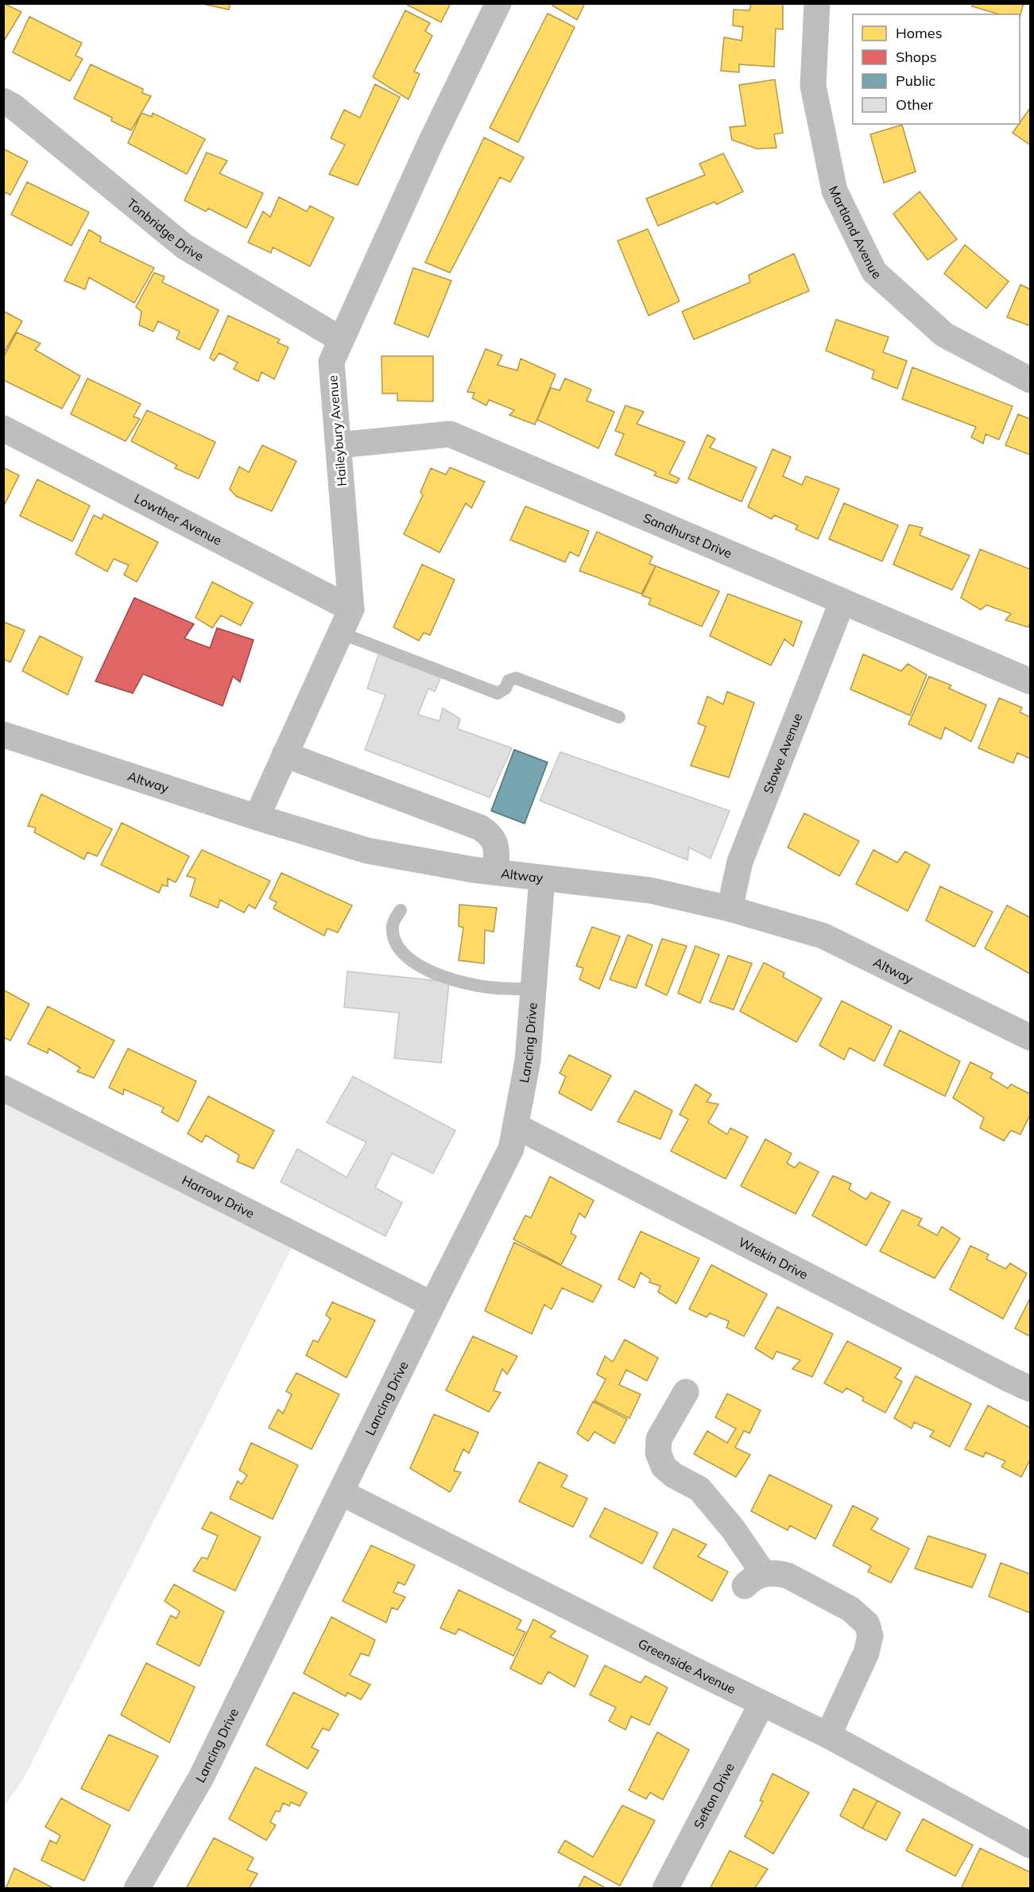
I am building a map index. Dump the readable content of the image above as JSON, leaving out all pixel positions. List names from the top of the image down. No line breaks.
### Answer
{"streets":{"street":["Tonbridge Drive","Martland Avenue","Haileybury Avenue","Lowther Avenue","Sandhurst Drive","Stowe Avenue","Altway","Lancing Drive","Harrow Drive","Wrekin Drive","Greenside Avenue","Sefton Drive"]},"crossings":[["Tonbridge Drive","Haileybury Avenue"],["Haileybury Avenue","Lowther Avenue"],["Haileybury Avenue","Sandhurst Drive"],["Haileybury Avenue","Altway"],["Sandhurst Drive","Stowe Avenue"],["Stowe Avenue","Altway"],["Altway","Lancing Drive"],["Lancing Drive","Harrow Drive"],["Lancing Drive","Wrekin Drive"],["Lancing Drive","Greenside Avenue"],["Greenside Avenue","Sefton Drive"]],"legend":["Homes","Shops","Public","Other"]}
